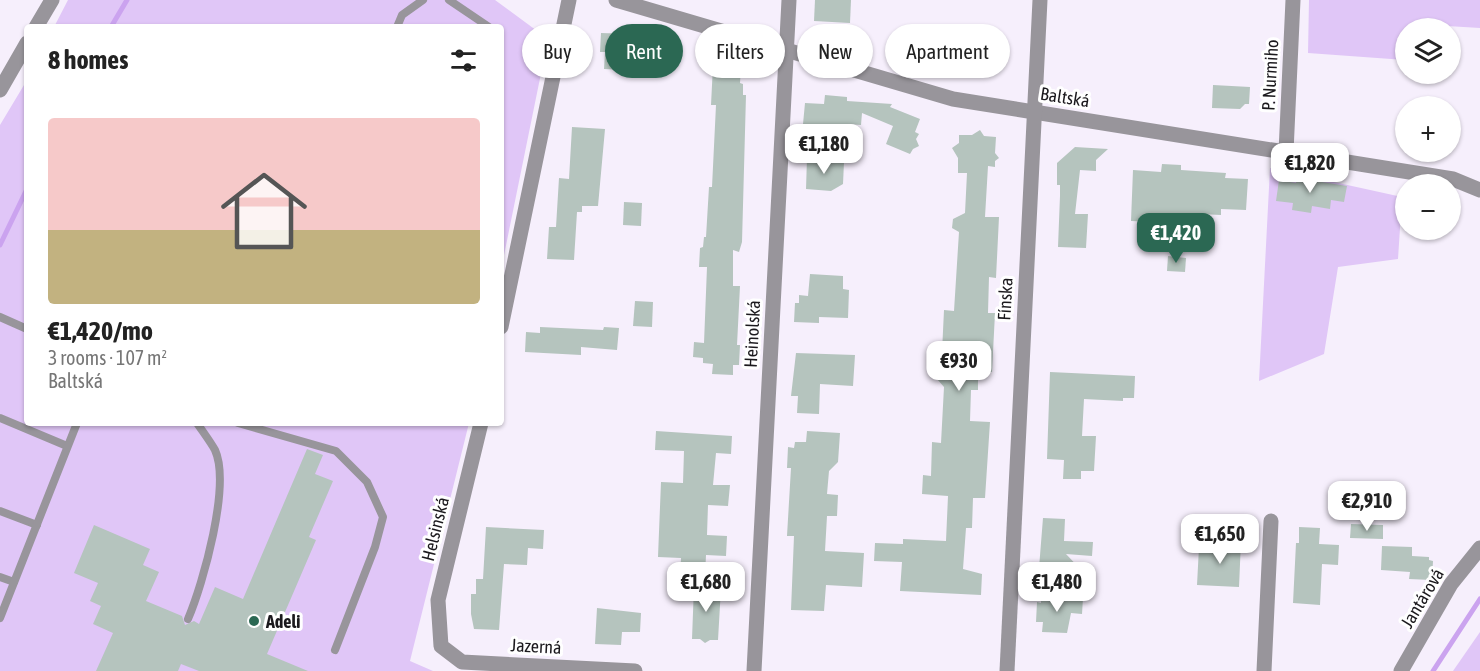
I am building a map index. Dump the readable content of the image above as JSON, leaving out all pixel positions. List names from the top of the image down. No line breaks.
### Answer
{"streets":{"street":["P. Nurmiho","Baltská","Fínska","Heinolská","Helsinská","Jantárová","Jazerná"]},"crossings":[["P. Nurmiho","Baltská"],["Baltská","Fínska"],["Baltská","Heinolská"],["Helsinská","Jazerná"]],"places":["Adeli"],"page":{"map_buttons":["+","−"],"chip":["Buy","Rent","Filters","New","Apartment"],"heading":"8 homes","list":[{"name":"€1,420/mo","note":"3 rooms · 107 m² · Baltská"}],"price":["€1,180","€1,820","€1,420","€930","€2,910","€1,650","€1,680","€1,480"]}}
